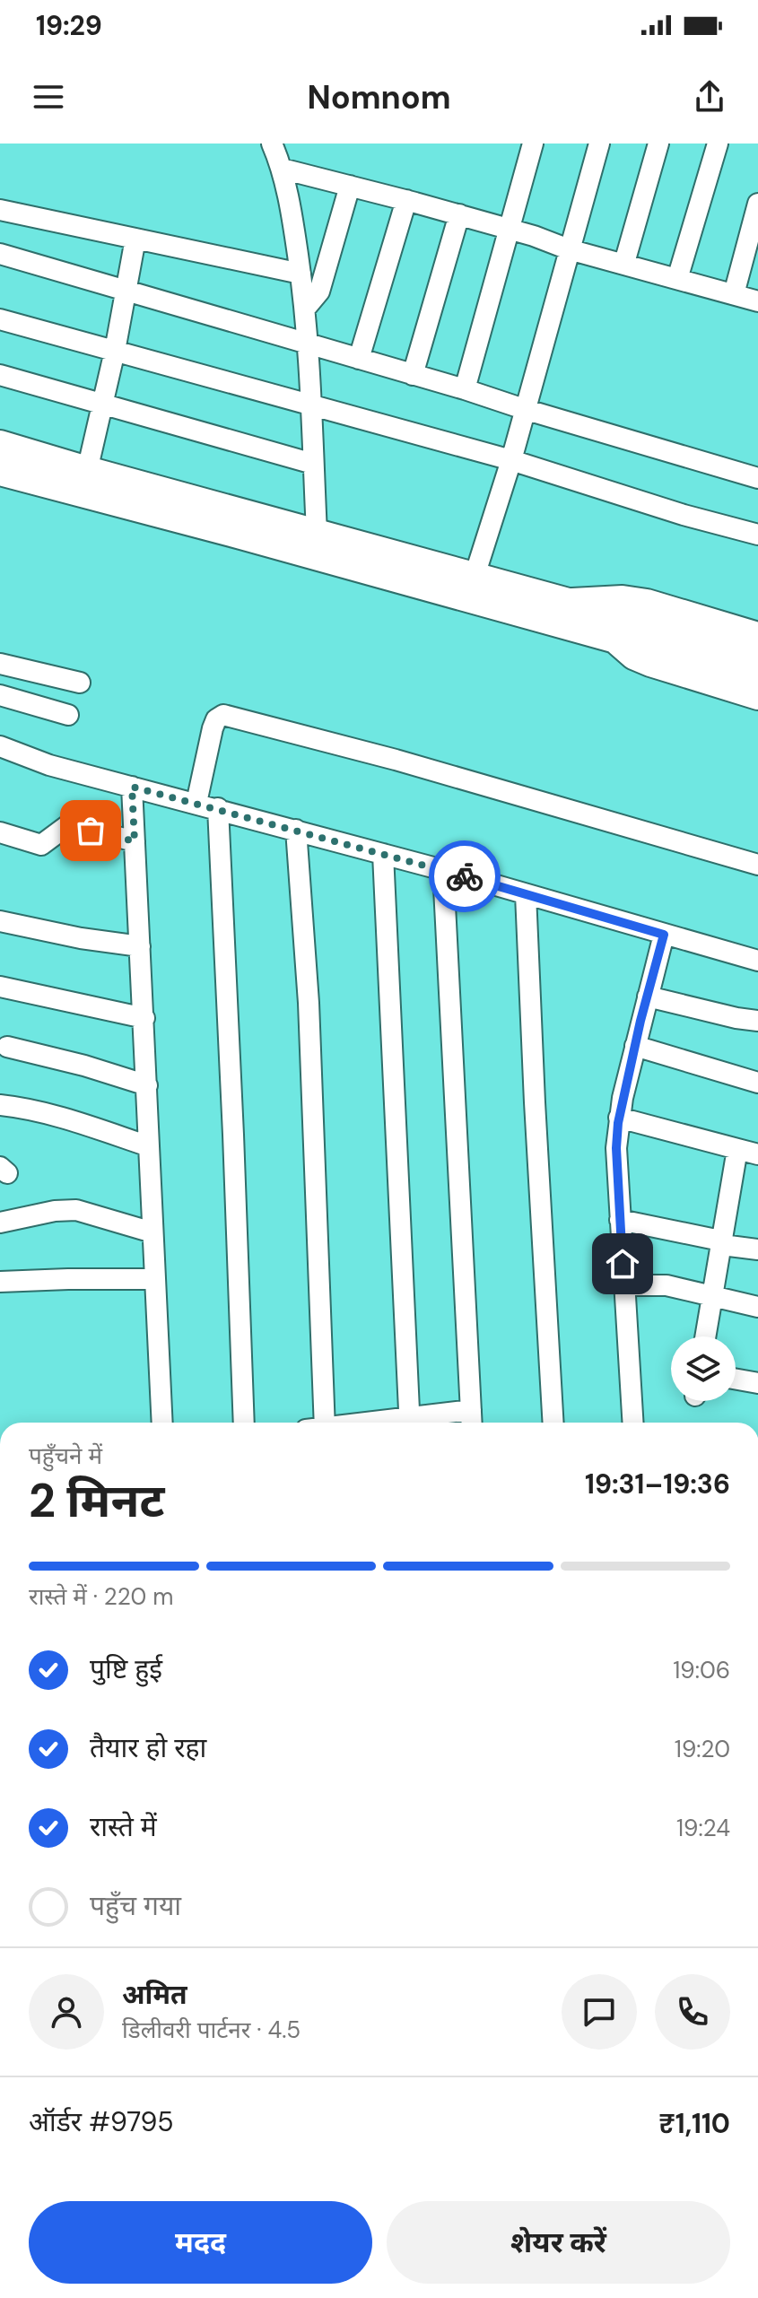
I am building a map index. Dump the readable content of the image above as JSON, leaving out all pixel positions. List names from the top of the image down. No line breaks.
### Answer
{"page":{"status":"19:29","header":"Nomnom","heading":["2 मिनट","पहुँचने में","19:31–19:36"],"panel":["अमित","डिलीवरी पार्टनर · 4.5","ऑर्डर #9795","₹1,110"],"bar":"रास्ते में · 220 m","list":[["पुष्टि हुई","19:06"],["तैयार हो रहा","19:20"],["रास्ते में","19:24"],"पहुँच गया"],"buttons":["मदद","शेयर करें"]}}
